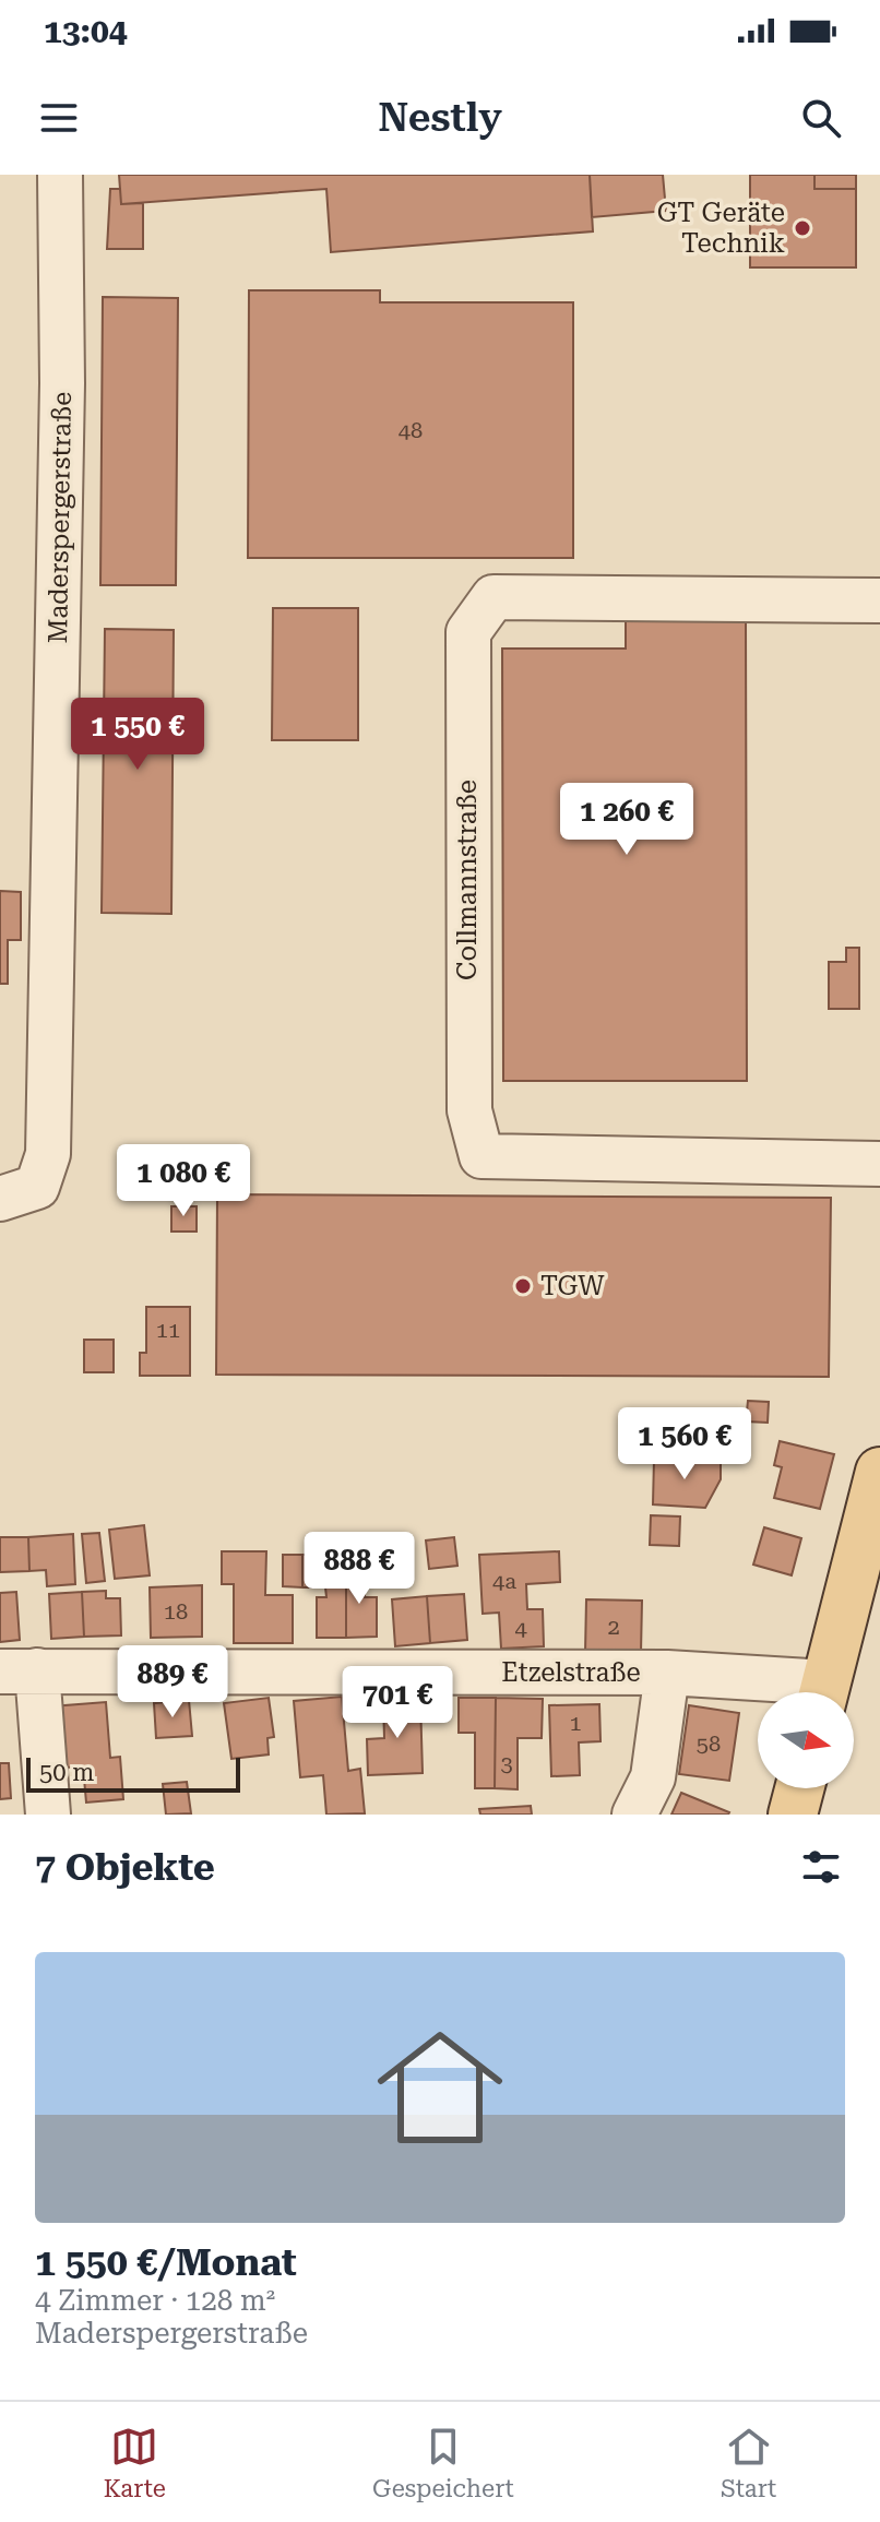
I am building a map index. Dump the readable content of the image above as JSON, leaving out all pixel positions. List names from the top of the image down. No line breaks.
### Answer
{"streets":{"street":["Maderspergerstraße","Collmannstraße","Etzelstraße"]},"places":["GT Geräte Technik","TGW"],"house_numbers":["48","11","4a","18","2","4","1","58","3"],"scale_bar":"50 m","north":"right","page":{"status":"13:04","header":"Nestly","price":["1 550 €","1 260 €","1 080 €","1 560 €","888 €","889 €","701 €"],"scale":"50 m","heading":"7 Objekte","list":[{"name":"1 550 €/Monat","note":"4 Zimmer · 128 m² · Maderspergerstraße"}],"tabs":["Karte","Gespeichert","Start"]}}
